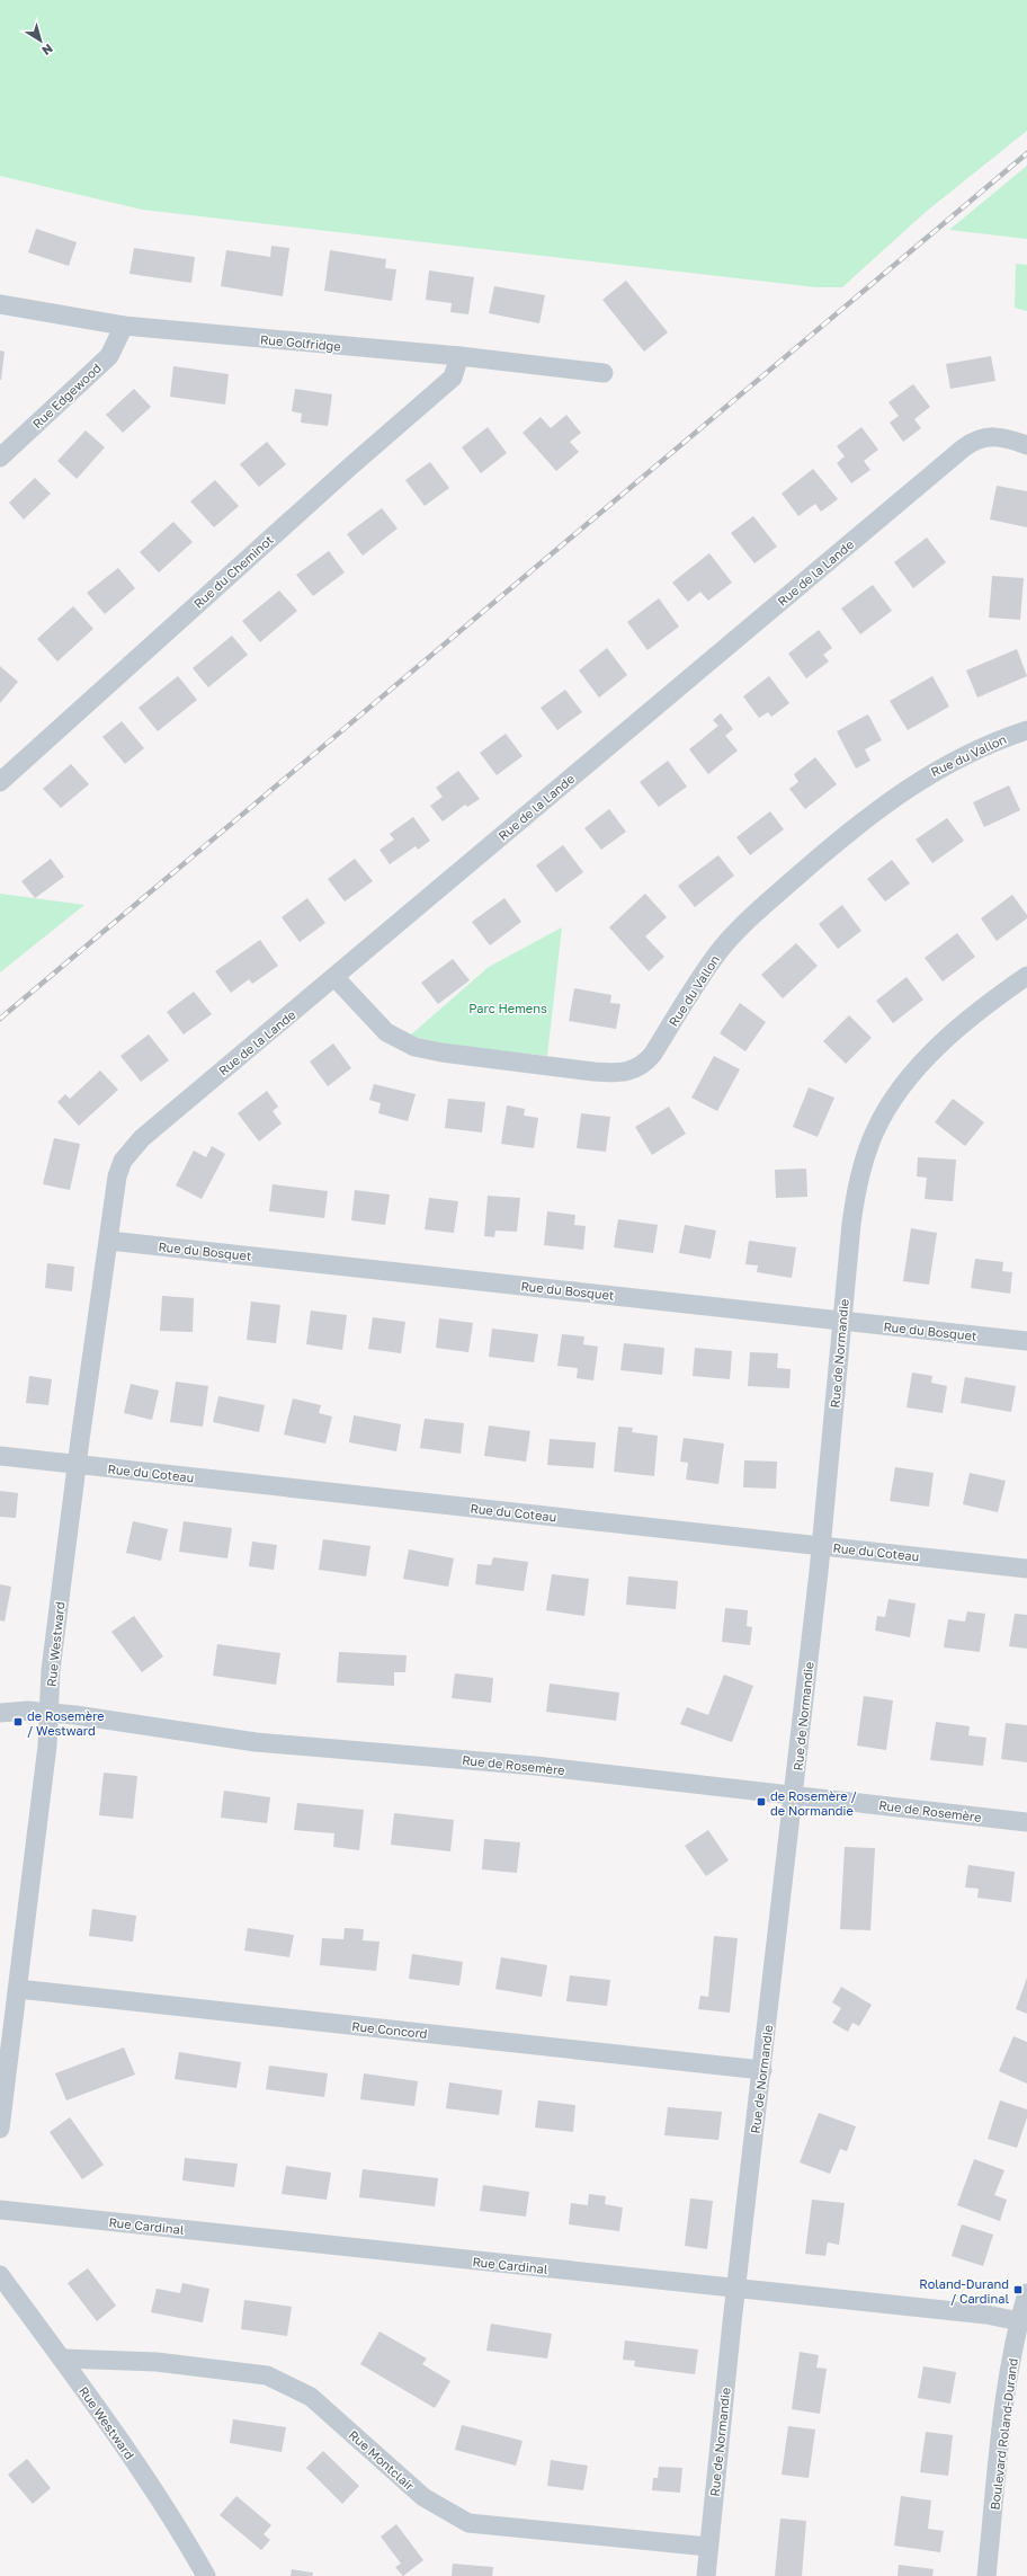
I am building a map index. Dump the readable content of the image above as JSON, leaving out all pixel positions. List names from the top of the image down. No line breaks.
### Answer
{"streets":{"street":["Rue Golfridge","Rue Edgewood","Rue du Cheminot","Rue de la Lande","Rue du Vallon","Rue du Bosquet","Rue de Normandie","Rue du Coteau","Rue Westward","Rue de Rosemère","Rue Concord","Rue Cardinal","Boulevard Roland-Durand","Rue Montclair"]},"crossings":[["Rue Golfridge","Rue Edgewood"],["Rue Golfridge","Rue du Cheminot"],["Rue de la Lande","Rue du Vallon"],["Rue de la Lande","Rue du Bosquet"],["Rue de la Lande","Rue Westward"],["Rue du Bosquet","Rue de Normandie"],["Rue du Bosquet","Rue Westward"],["Rue de Normandie","Rue du Coteau"],["Rue de Normandie","Rue de Rosemère"],["Rue de Normandie","Rue Concord"],["Rue de Normandie","Rue Cardinal"],["Rue de Normandie","Rue Montclair"],["Rue du Coteau","Rue Westward"],["Rue Westward","Rue de Rosemère"],["Rue Westward","Rue Concord"],["Rue Westward","Rue Montclair"],["Rue Cardinal","Boulevard Roland-Durand"]],"parks":["Parc Hemens"],"places":{"transit":["de Rosemère / Westward","de Rosemère / de Normandie","Roland-Durand / Cardinal"]},"north":"bottom right"}
